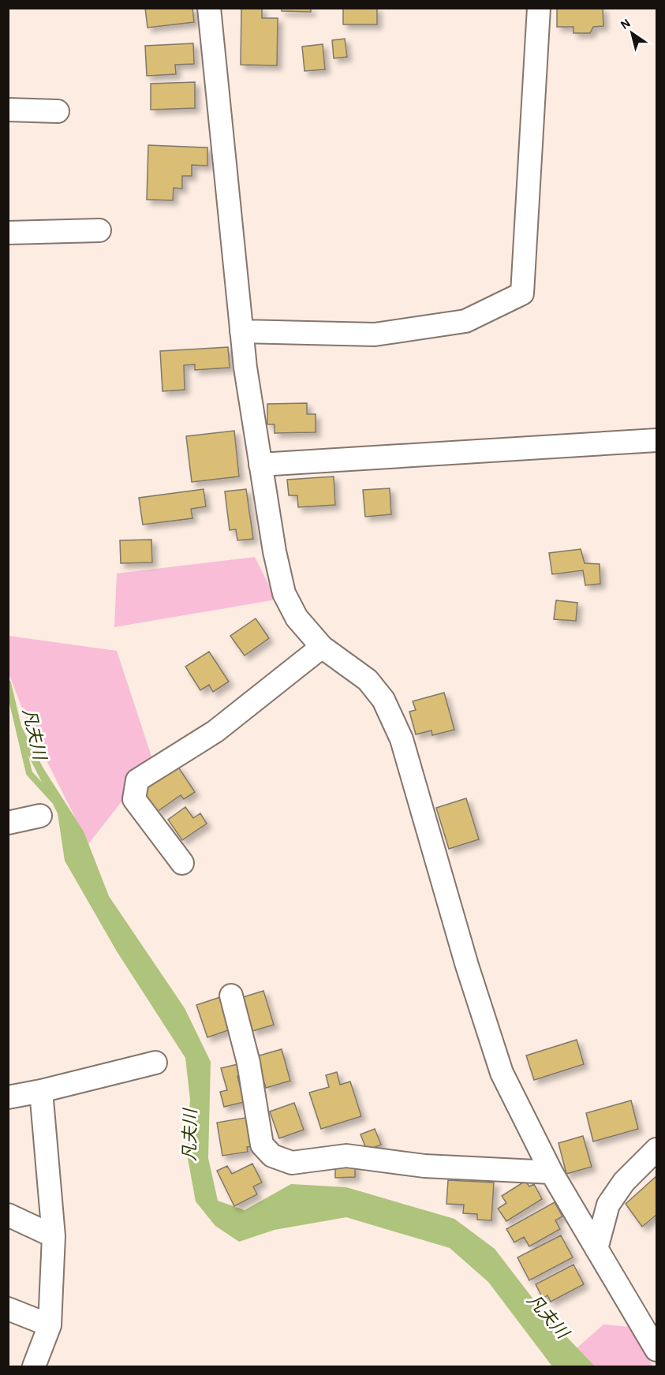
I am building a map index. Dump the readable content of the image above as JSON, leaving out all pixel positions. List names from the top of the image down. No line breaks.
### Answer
{"water":["凡夫川"],"north":"top left"}
